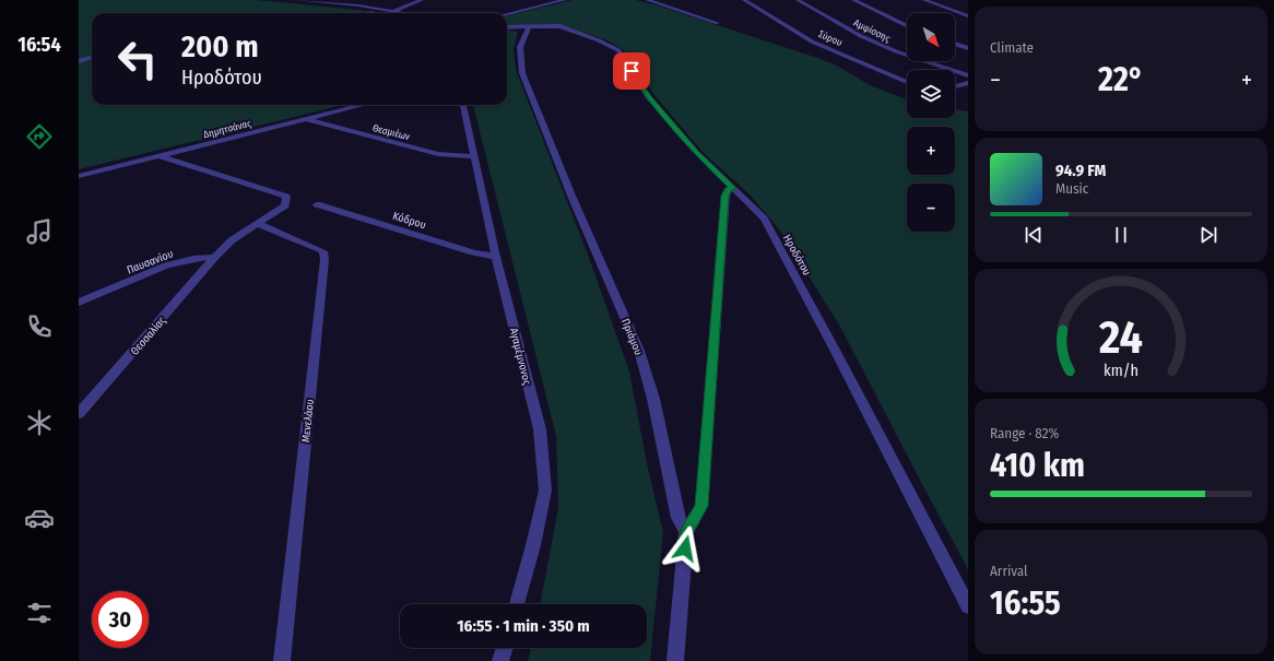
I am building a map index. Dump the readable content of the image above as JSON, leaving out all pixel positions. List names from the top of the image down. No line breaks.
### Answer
{"streets":{"street":["Αμφίσσης","Σύρου","Δημητσάνας","Θεσμιέων","Κόδρου","Ηροδότου","Παυσανίου","Θεσσαλίας","Πριάμου","Αγαμέμνονος","Μενελάου"]},"crossings":[["Δημητσάνας","Θεσμιέων"],["Θεσμιέων","Αγαμέμνονος"],["Κόδρου","Αγαμέμνονος"],["Ηροδότου","Πριάμου"],["Παυσανίου","Θεσσαλίας"]],"north":"bottom right","page":{"tabs":"16:54","tile":["Climate",["Range · 82%","410 km"],["Arrival","16:55"]],"map_buttons":["+","−"],"turn":["200 m","Ηροδότου"],"heat":["−","22°","+"],"song":["94.9 FM","Music"],"limit":"30","trip":"16:55 · 1 min · 350 m","gauge":["24","km/h"]}}
